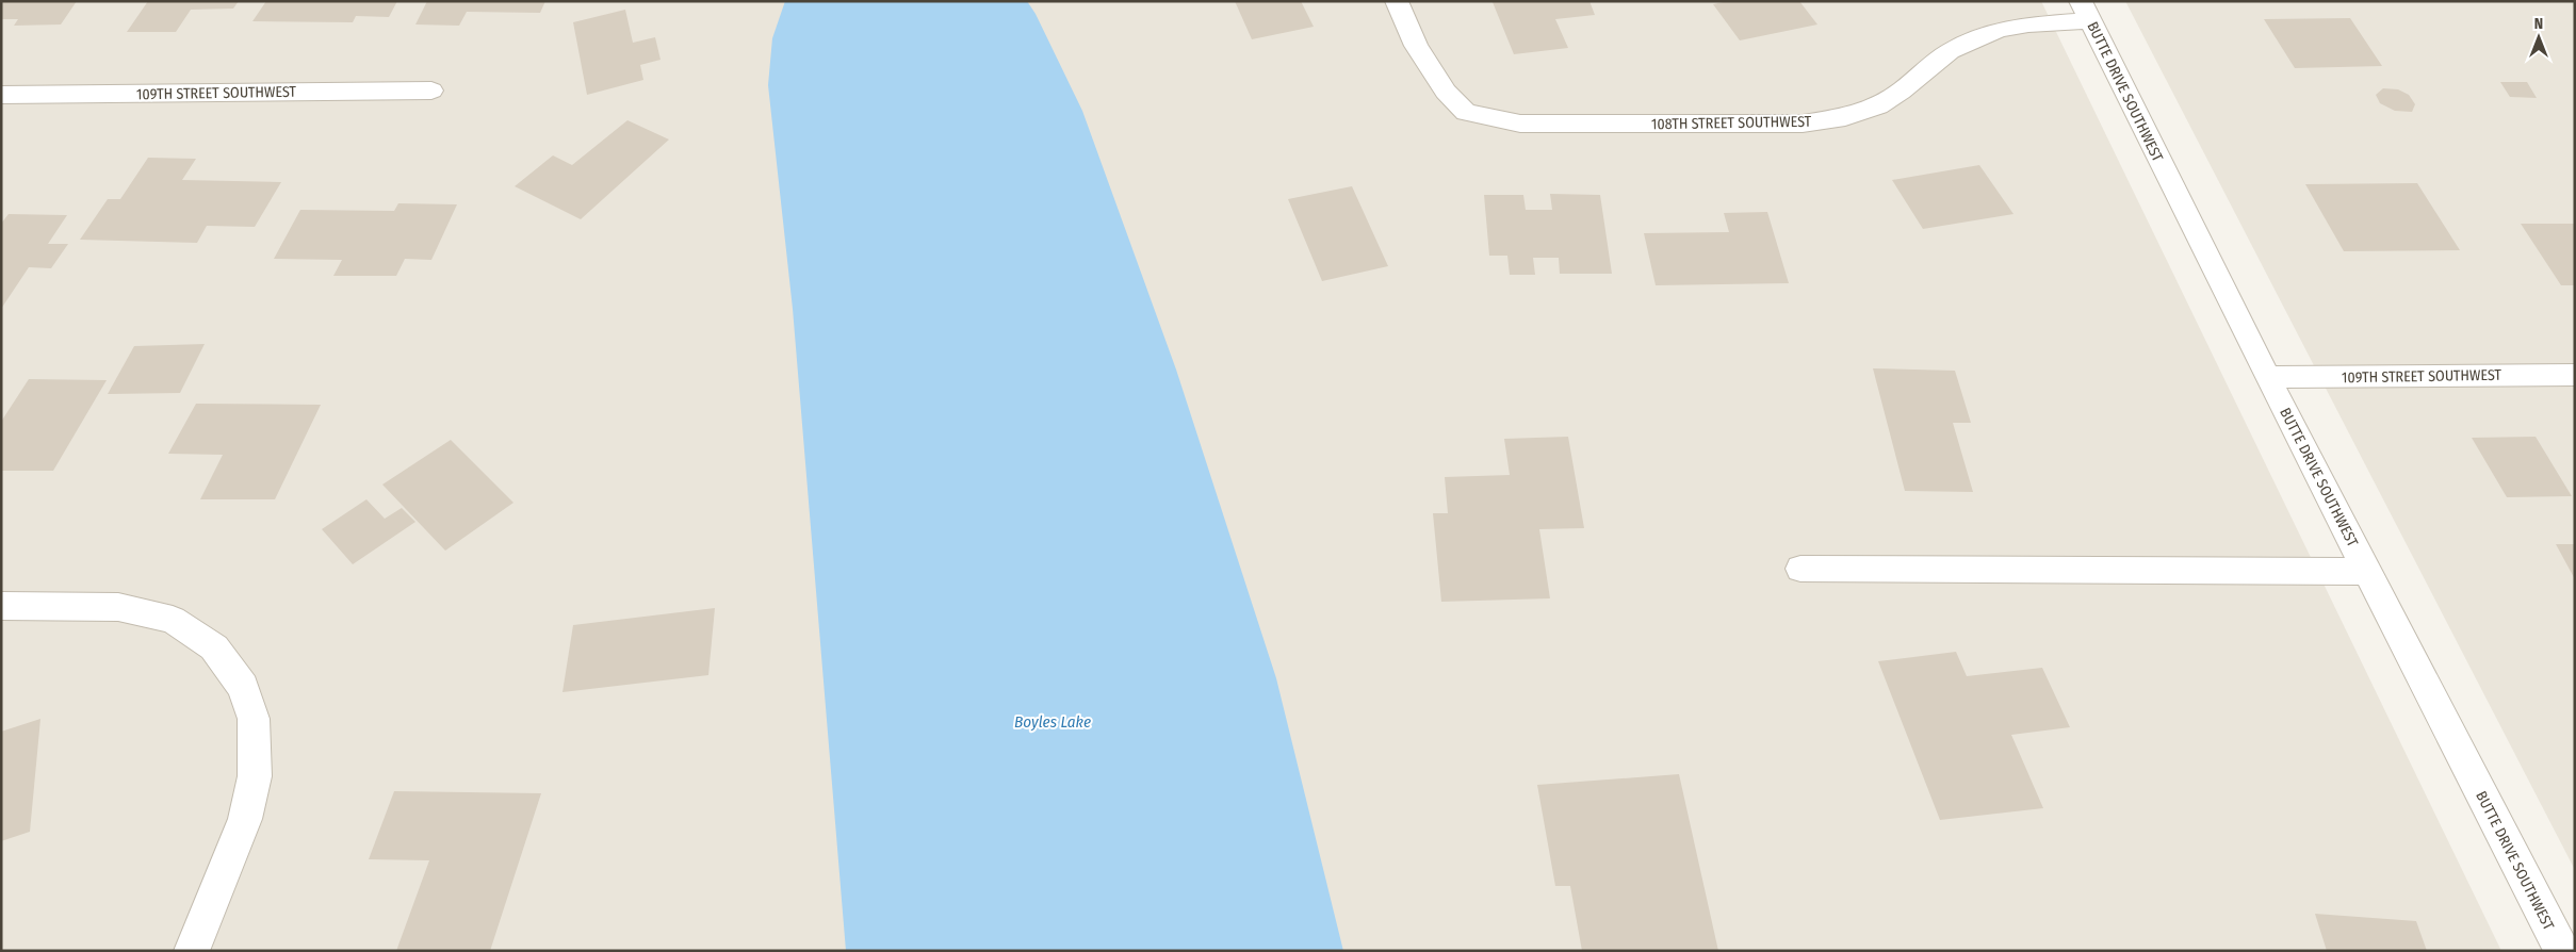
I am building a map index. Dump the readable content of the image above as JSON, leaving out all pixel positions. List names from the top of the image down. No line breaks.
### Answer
{"streets":{"street":["BUTTE DRIVE SOUTHWEST","109TH STREET SOUTHWEST","108TH STREET SOUTHWEST"]},"crossings":[["BUTTE DRIVE SOUTHWEST","109TH STREET SOUTHWEST"],["BUTTE DRIVE SOUTHWEST","108TH STREET SOUTHWEST"]],"water":["Boyles Lake"],"north":"top"}
